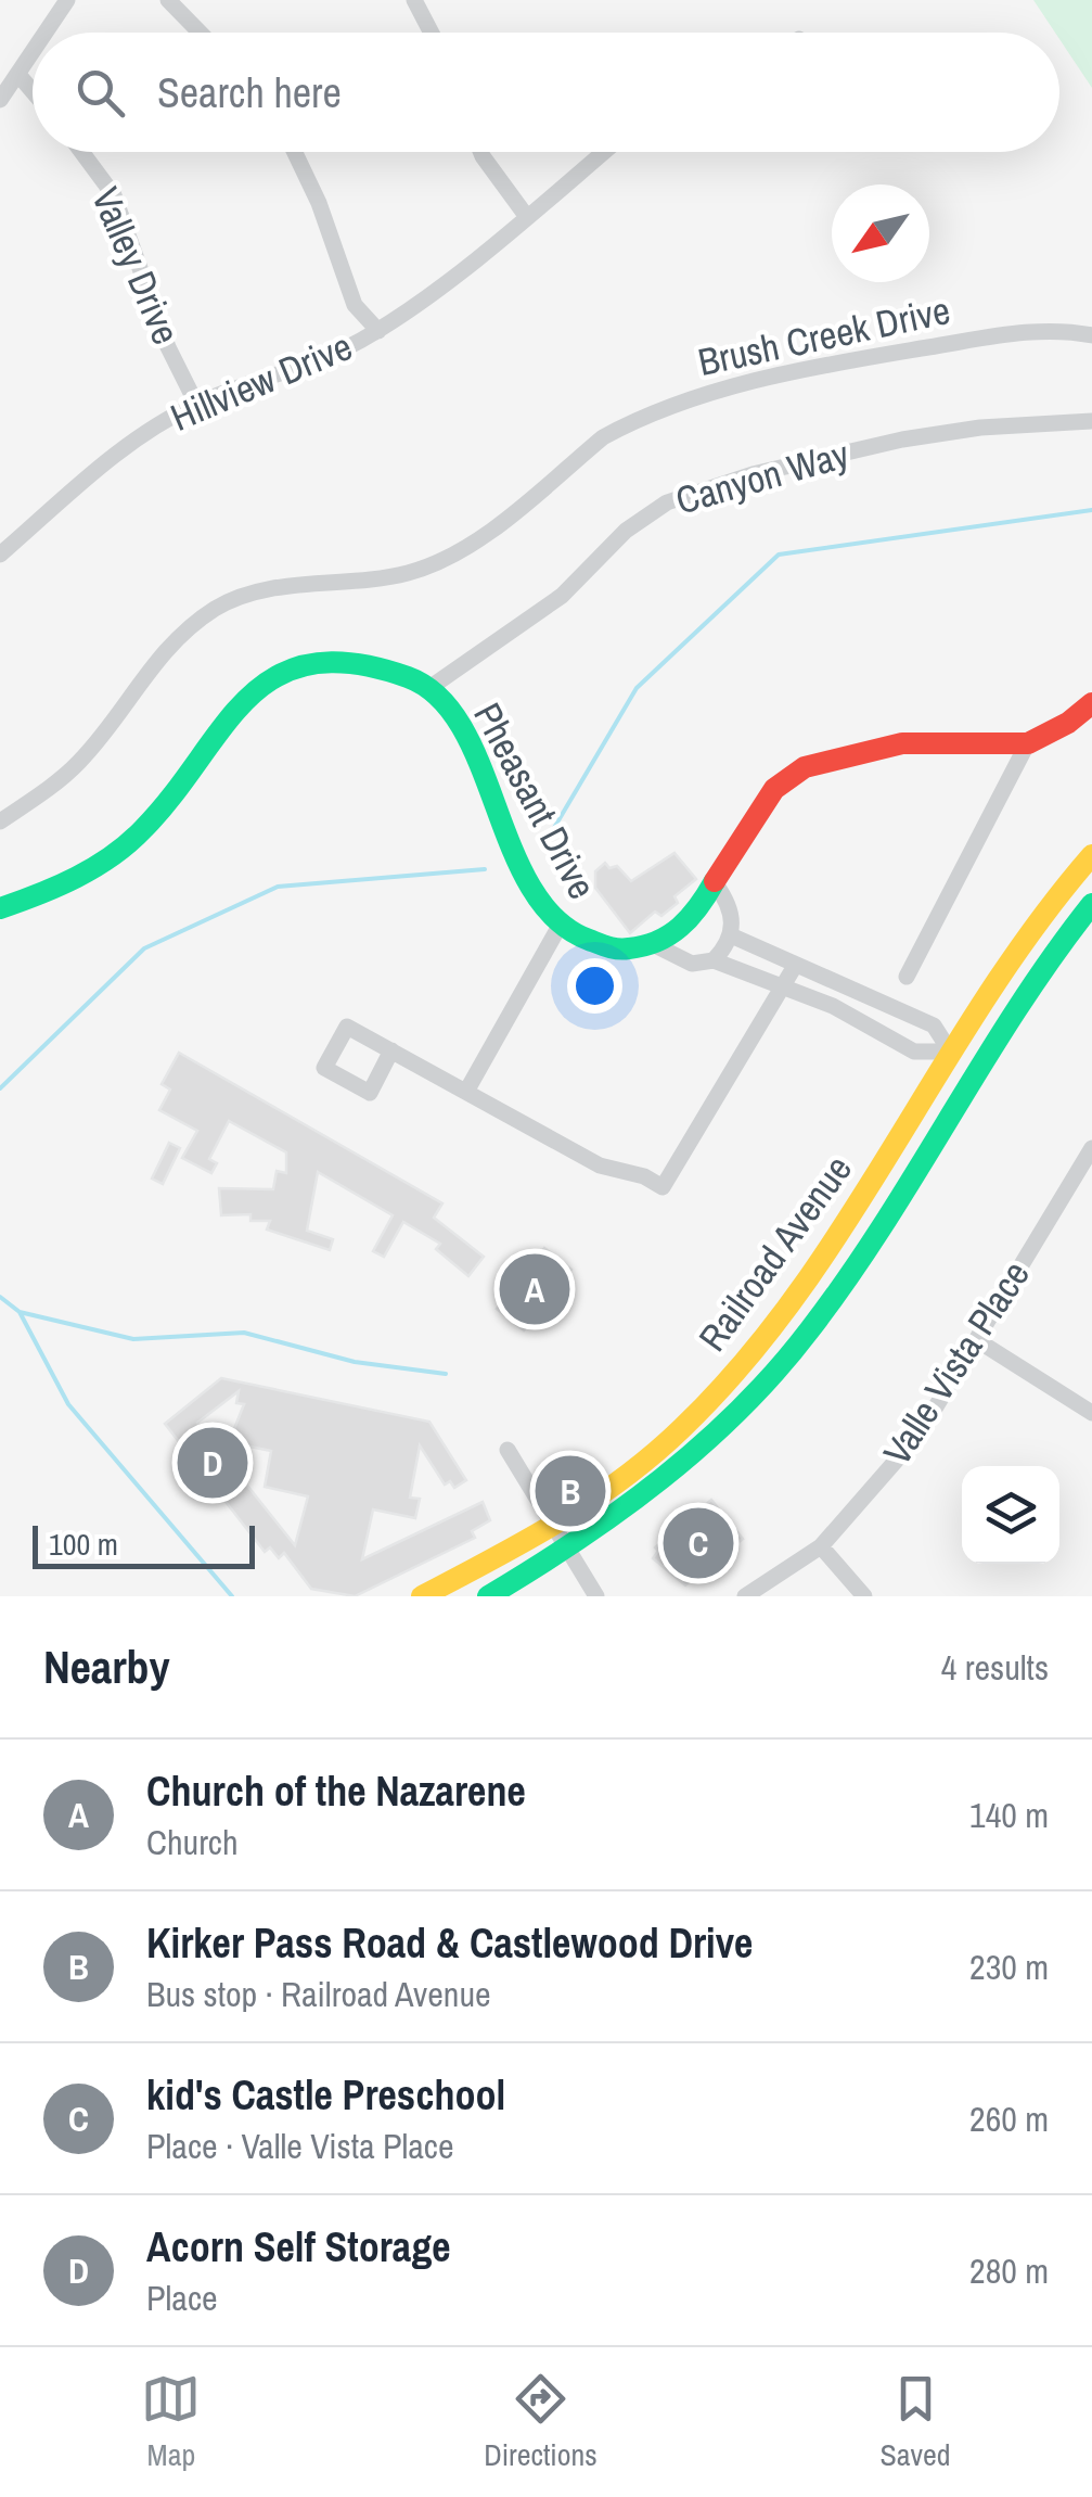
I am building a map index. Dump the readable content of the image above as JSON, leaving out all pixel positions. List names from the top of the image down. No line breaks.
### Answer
{"streets":{"main road":["Pheasant Drive","Railroad Avenue"],"street":["Valley Drive","Brush Creek Drive","Hillview Drive","Canyon Way","Valle Vista Place"]},"crossings":[["Valley Drive","Hillview Drive"],["Canyon Way","Pheasant Drive"]],"scale_bar":"100 m","north":"bottom left","page":{"search":"Search here","pins":["A","D","B","C"],"scale":"100 m","heading":["Nearby","4 results"],"list":[{"mark":"A","name":"Church of the Nazarene","note":"Church","value":"140 m"},{"mark":"B","name":"Kirker Pass Road & Castlewood Drive","note":"Bus stop · Railroad Avenue","value":"230 m"},{"mark":"C","name":"kid's Castle Preschool","note":"Place · Valle Vista Place","value":"260 m"},{"mark":"D","name":"Acorn Self Storage","note":"Place","value":"280 m"}],"nav":["Map","Directions","Saved"]}}
